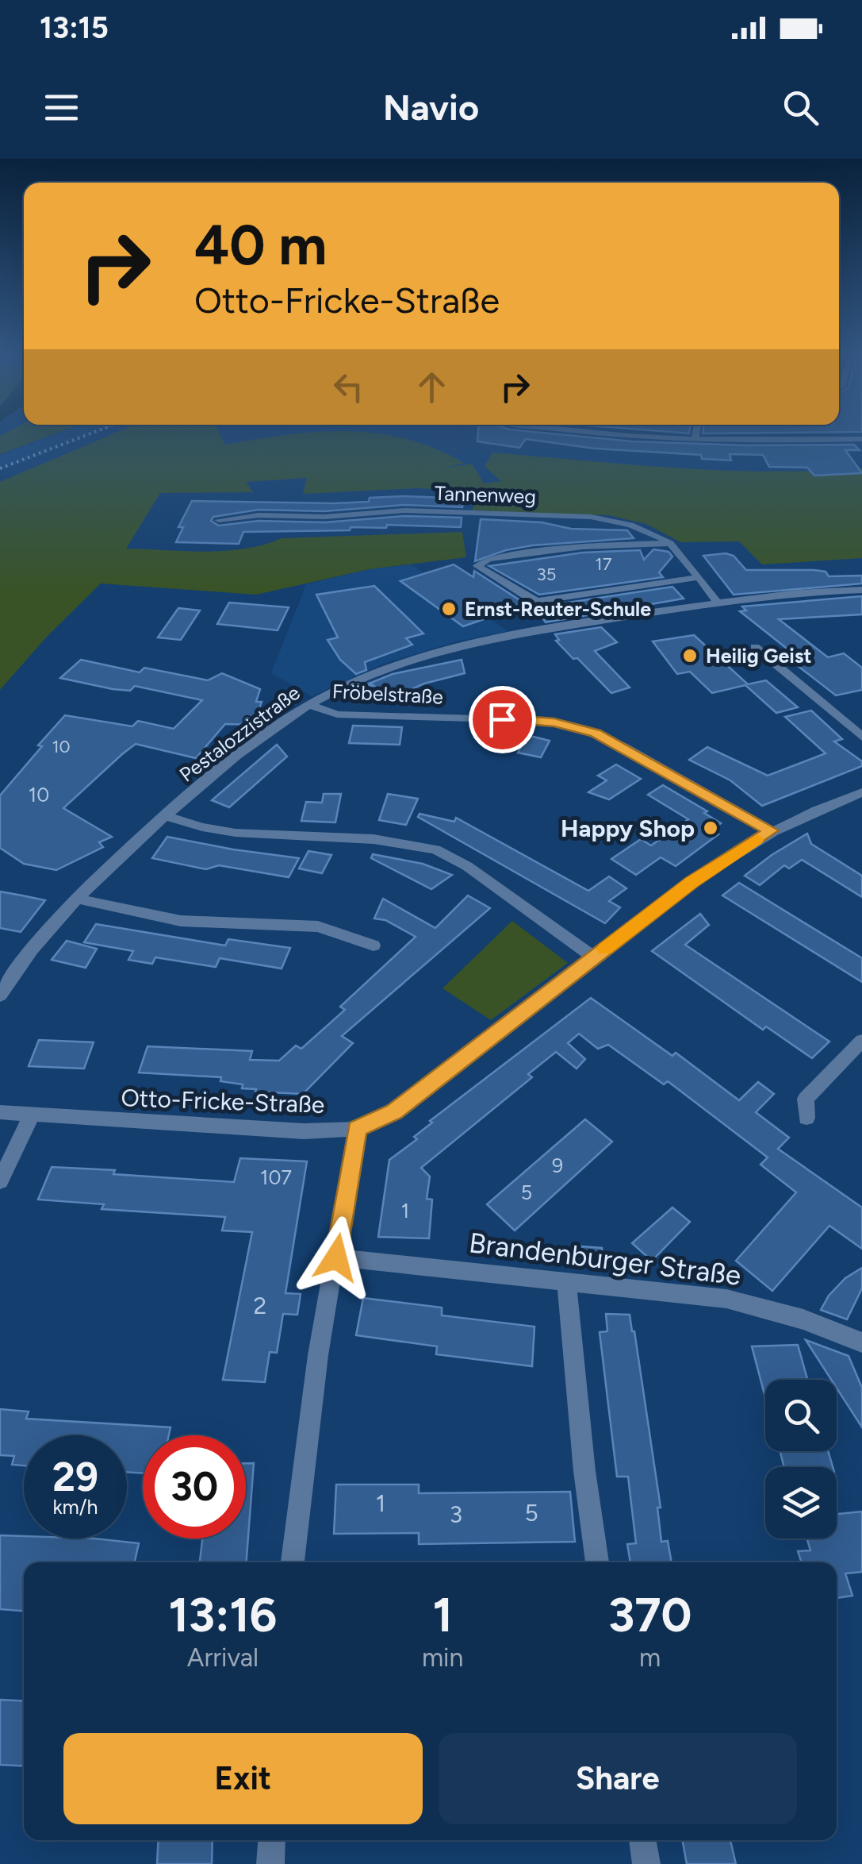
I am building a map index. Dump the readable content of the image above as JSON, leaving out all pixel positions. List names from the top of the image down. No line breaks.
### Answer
{"streets":{"street":["Tannenweg","Fröbelstraße","Pestalozzistraße","Otto-Fricke-Straße","Brandenburger Straße"]},"crossings":[["Tannenweg","Pestalozzistraße"],["Fröbelstraße","Pestalozzistraße"],["Fröbelstraße","Otto-Fricke-Straße"]],"places":["Ernst-Reuter-Schule","Heilig Geist","Happy Shop"],"house_numbers":["17","35","10","10","9","107","5","1","2","1","5","3"],"page":{"status":"13:15","header":"Navio","turn":["40 m","Otto-Fricke-Straße"],"speed":"29 km/h","limit":"30","eta":["13:16","Arrival","1","min","370","m"],"buttons":["Exit","Share"]}}
